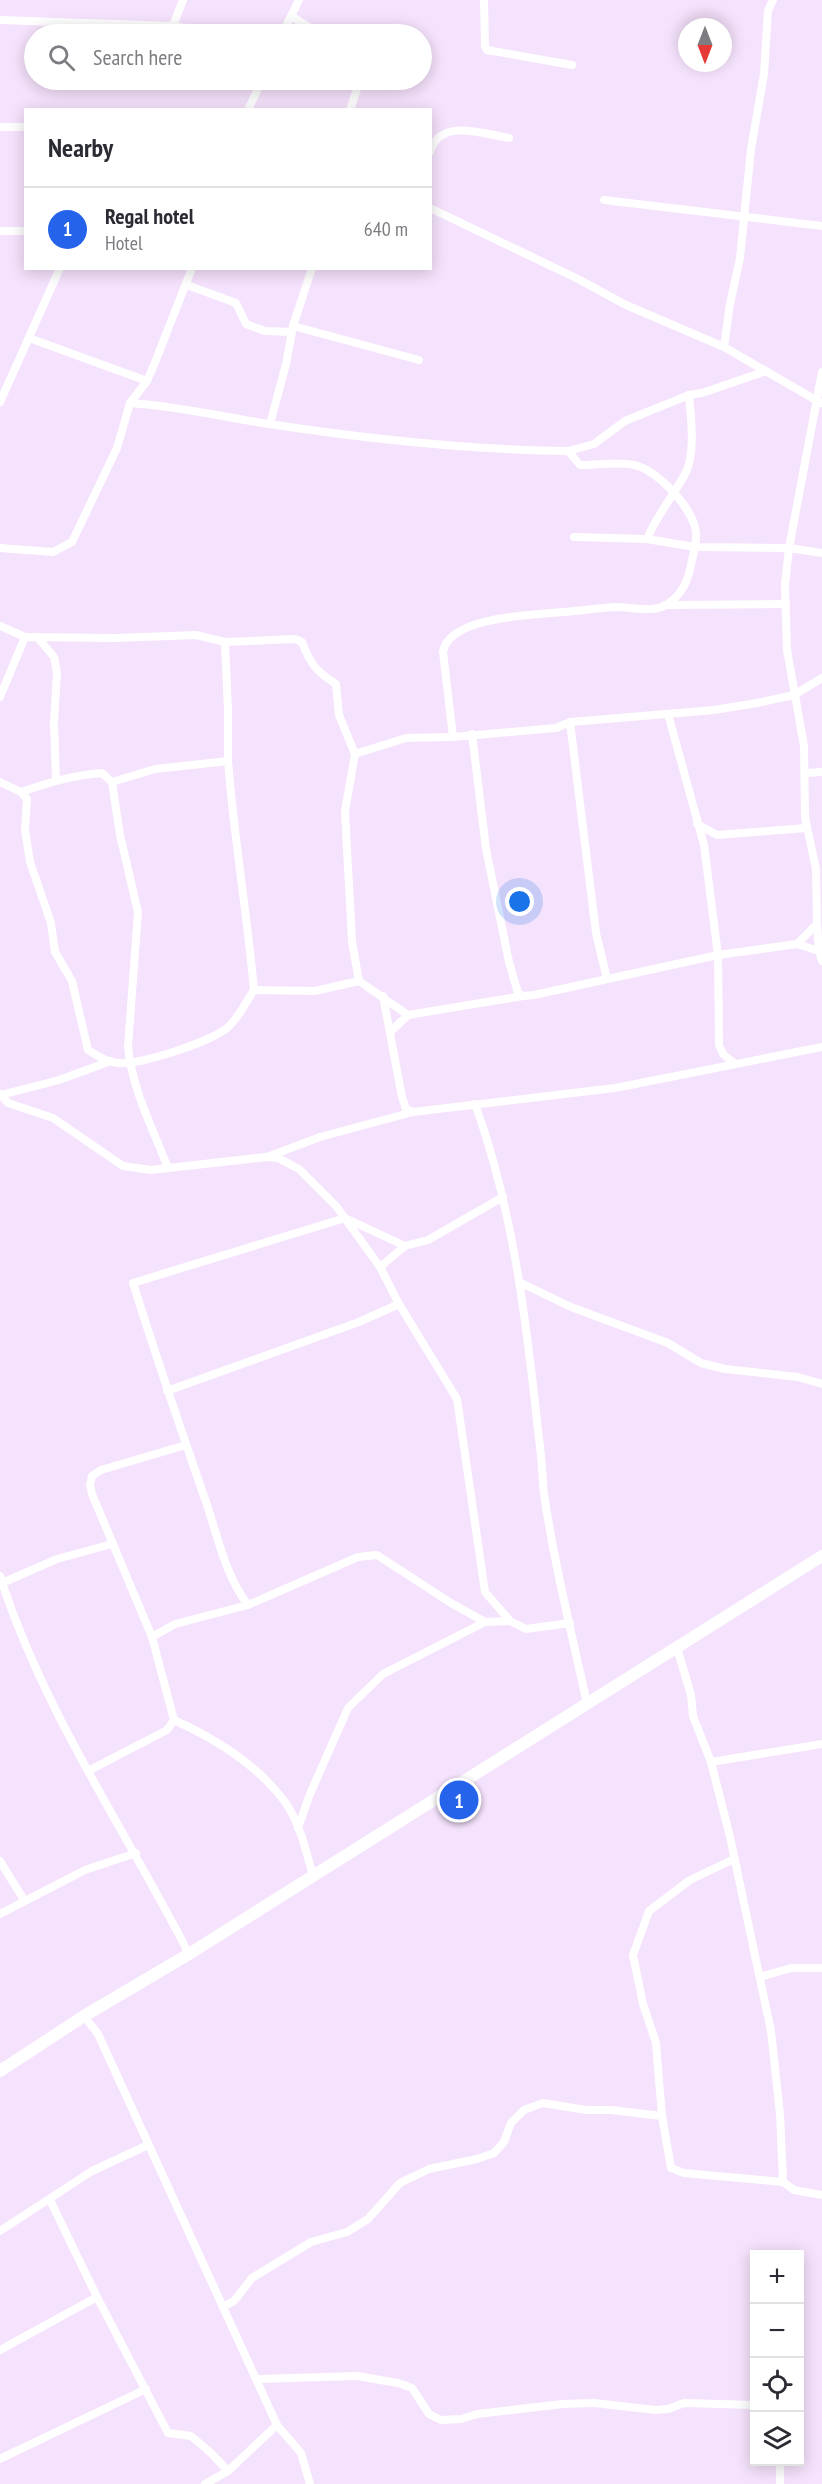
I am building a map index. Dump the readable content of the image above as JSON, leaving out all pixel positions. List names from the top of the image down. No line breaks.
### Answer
{"north":"bottom","page":{"search":"Search here","heading":"Nearby","list":[{"mark":"1","name":"Regal hotel","note":"Hotel","value":"640 m"}],"pins":"1","map_buttons":["+","−"]}}
